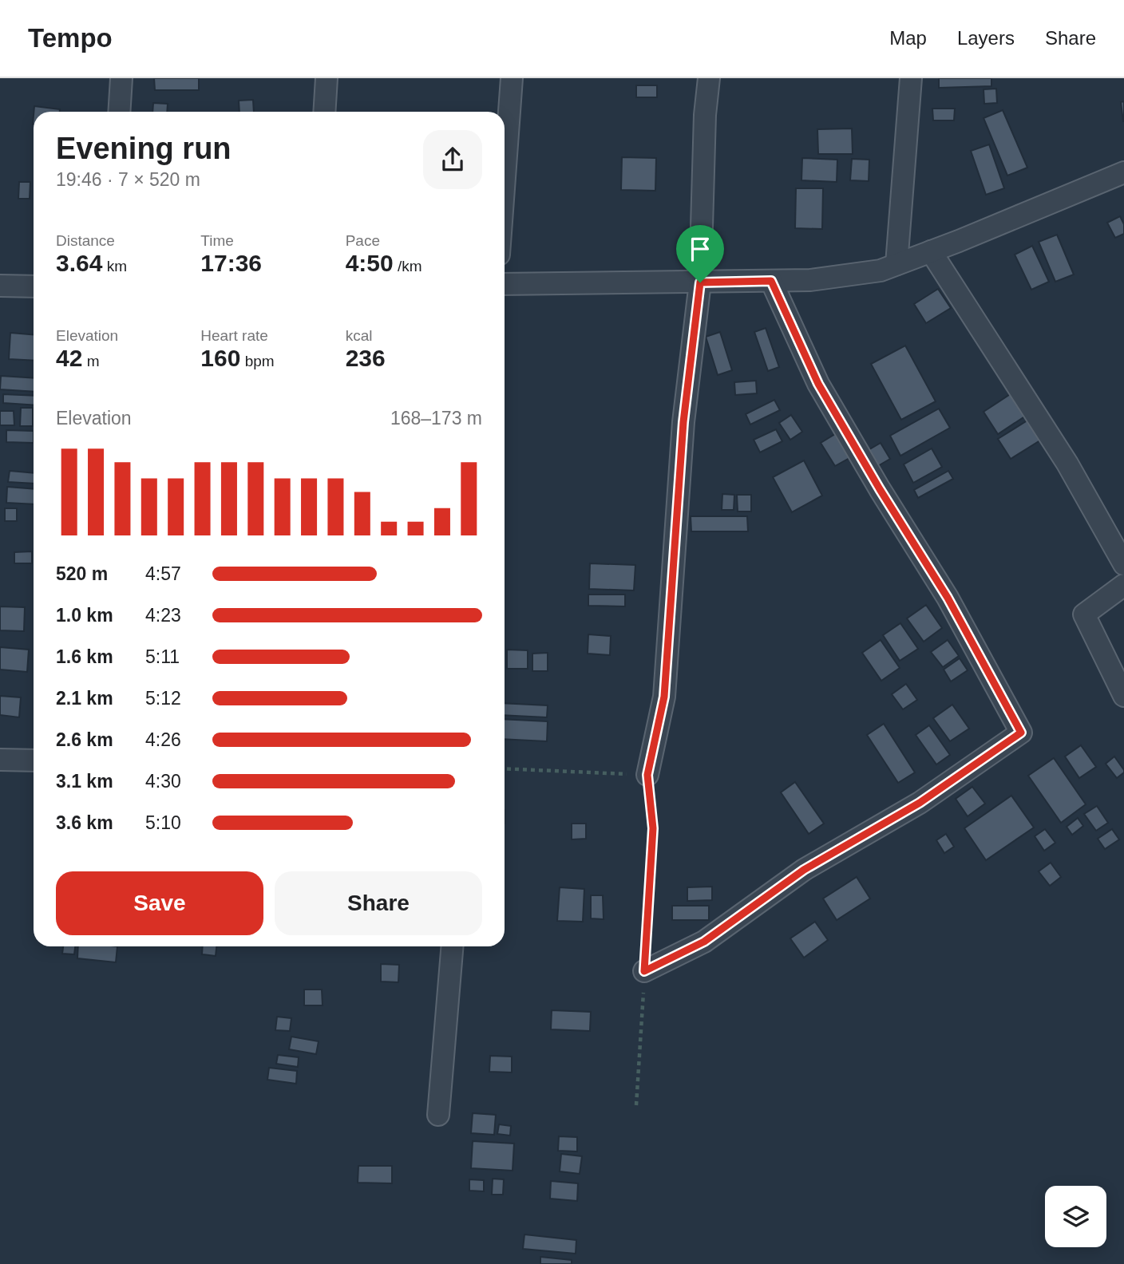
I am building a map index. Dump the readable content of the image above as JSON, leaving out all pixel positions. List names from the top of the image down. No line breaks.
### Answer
{"page":{"header":"Tempo","nav":["Map","Layers","Share"],"heading":["Evening run","19:46 · 7 × 520 m"],"stats":[["Distance","3.64 km"],["Time","17:36"],["Pace","4:50 /km"],["Elevation","42 m"],["Heart rate","160 bpm"],["kcal","236"]],"chart":["Elevation","168–173 m"],"list":[{"name":"520 m","note":"4:57"},{"name":"1.0 km","note":"4:23"},{"name":"1.6 km","note":"5:11"},{"name":"2.1 km","note":"5:12"},{"name":"2.6 km","note":"4:26"},{"name":"3.1 km","note":"4:30"},{"name":"3.6 km","note":"5:10"}],"buttons":["Save","Share"]}}
